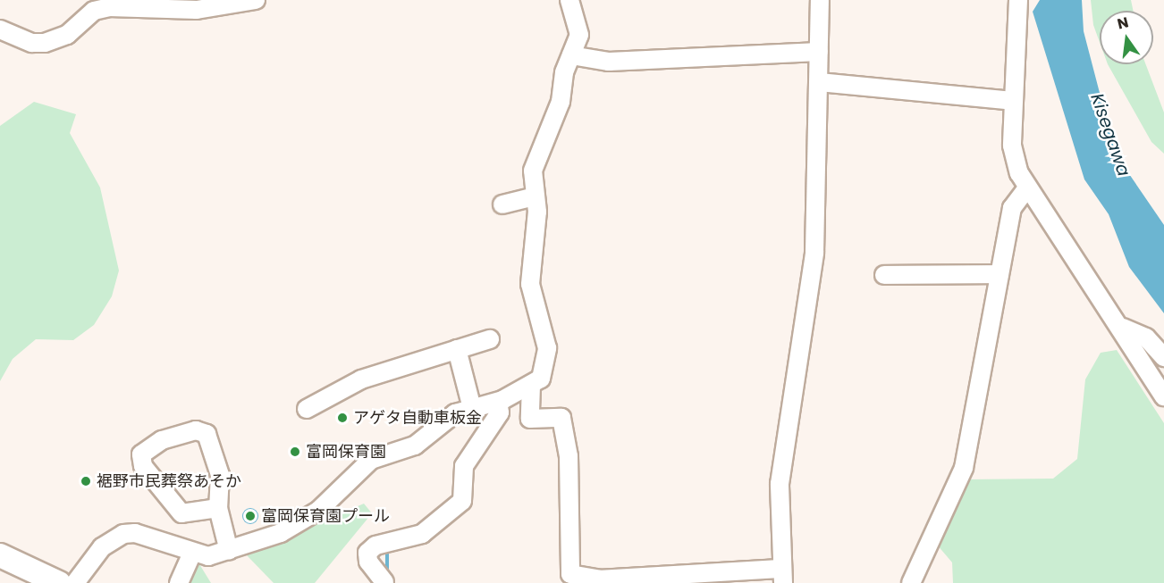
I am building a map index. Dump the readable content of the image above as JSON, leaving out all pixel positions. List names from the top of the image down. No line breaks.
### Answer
{"water":["Kisegawa"],"places":["アゲタ自動車板金","富岡保育園","裾野市民葬祭あそか","富岡保育園プール"],"north":"top"}
